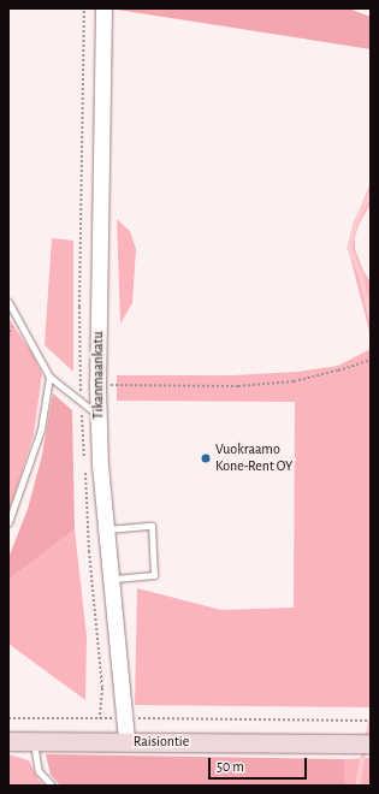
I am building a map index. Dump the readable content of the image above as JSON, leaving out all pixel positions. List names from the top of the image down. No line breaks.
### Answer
{"streets":{"main road":["Raisiontie"],"street":["Tikanmaankatu"]},"crossings":[["Tikanmaankatu","Raisiontie"]],"places":["Vuokraamo Kone-Rent OY"],"scale_bar":"50 m"}
